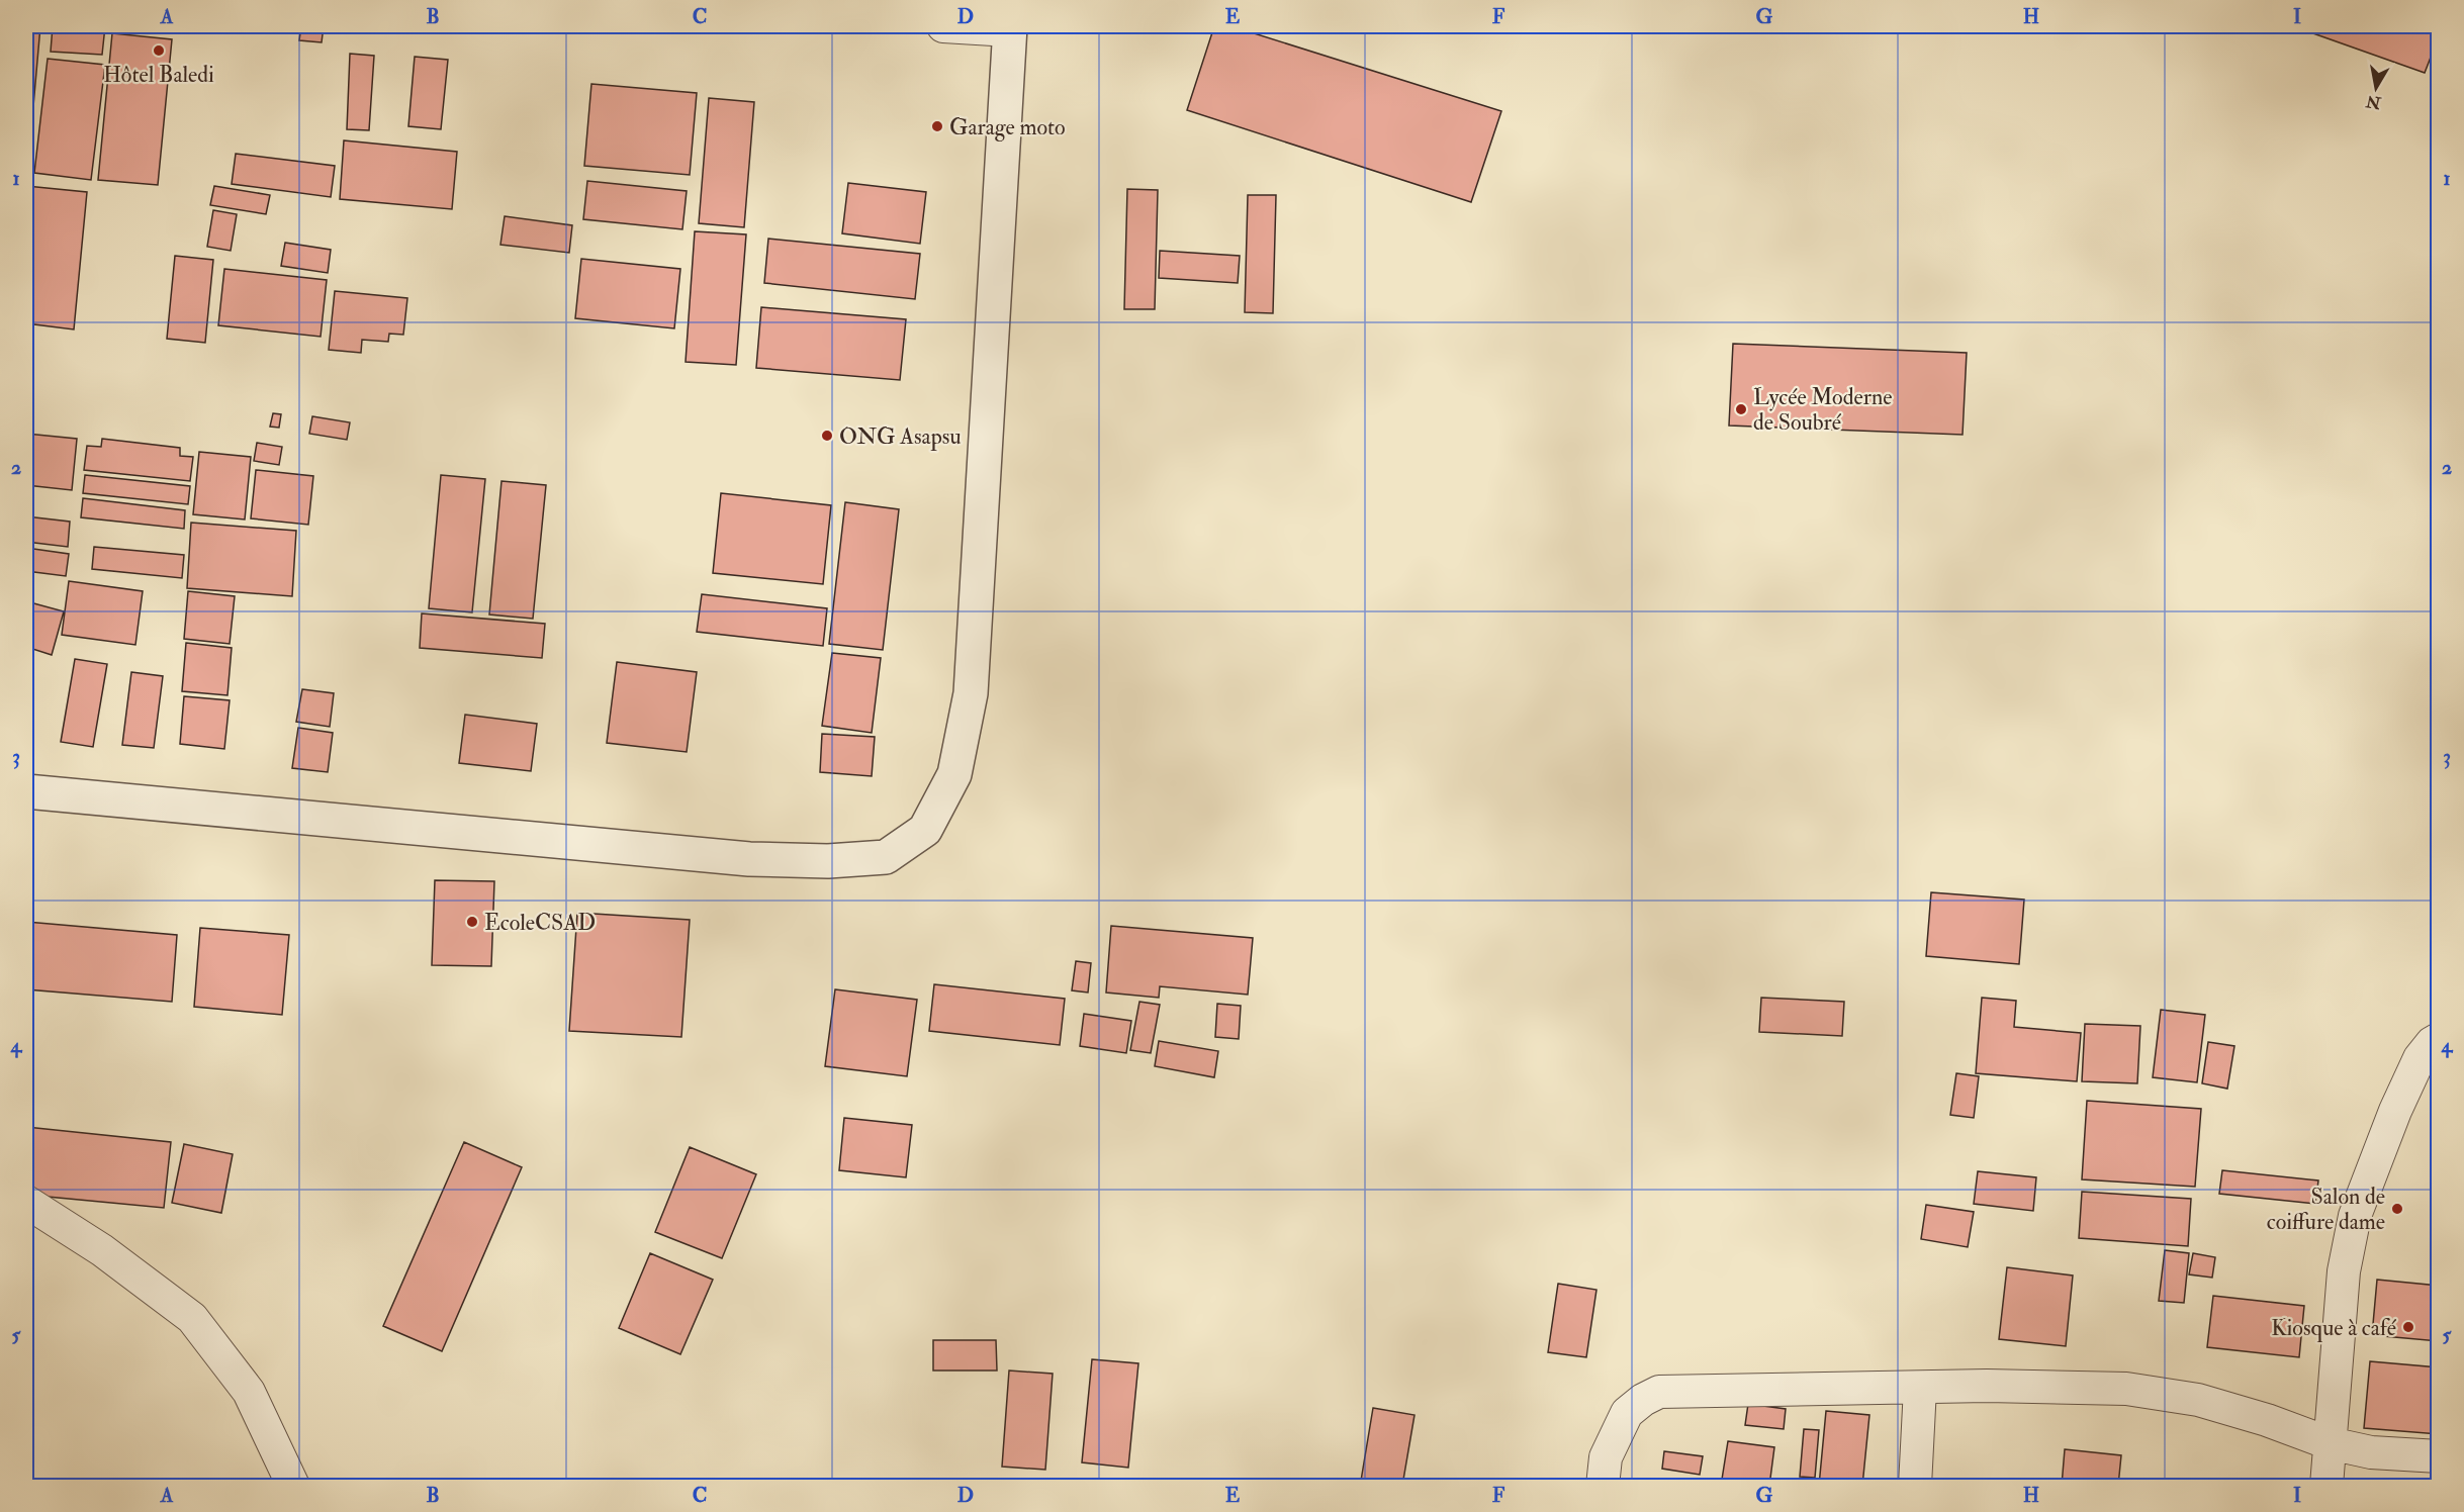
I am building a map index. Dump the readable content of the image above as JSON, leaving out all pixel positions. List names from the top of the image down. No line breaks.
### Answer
{"places":["Hôtel Baledi","Garage moto","Lycée Moderne de Soubré","ONG Asapsu","EcoleCSAD","Salon de coiffure dame","Kiosque à café"],"north":"bottom","grid":{"columns":["A","B","C","D","E","F","G","H","I"],"rows":["1","2","3","4","5"]}}
